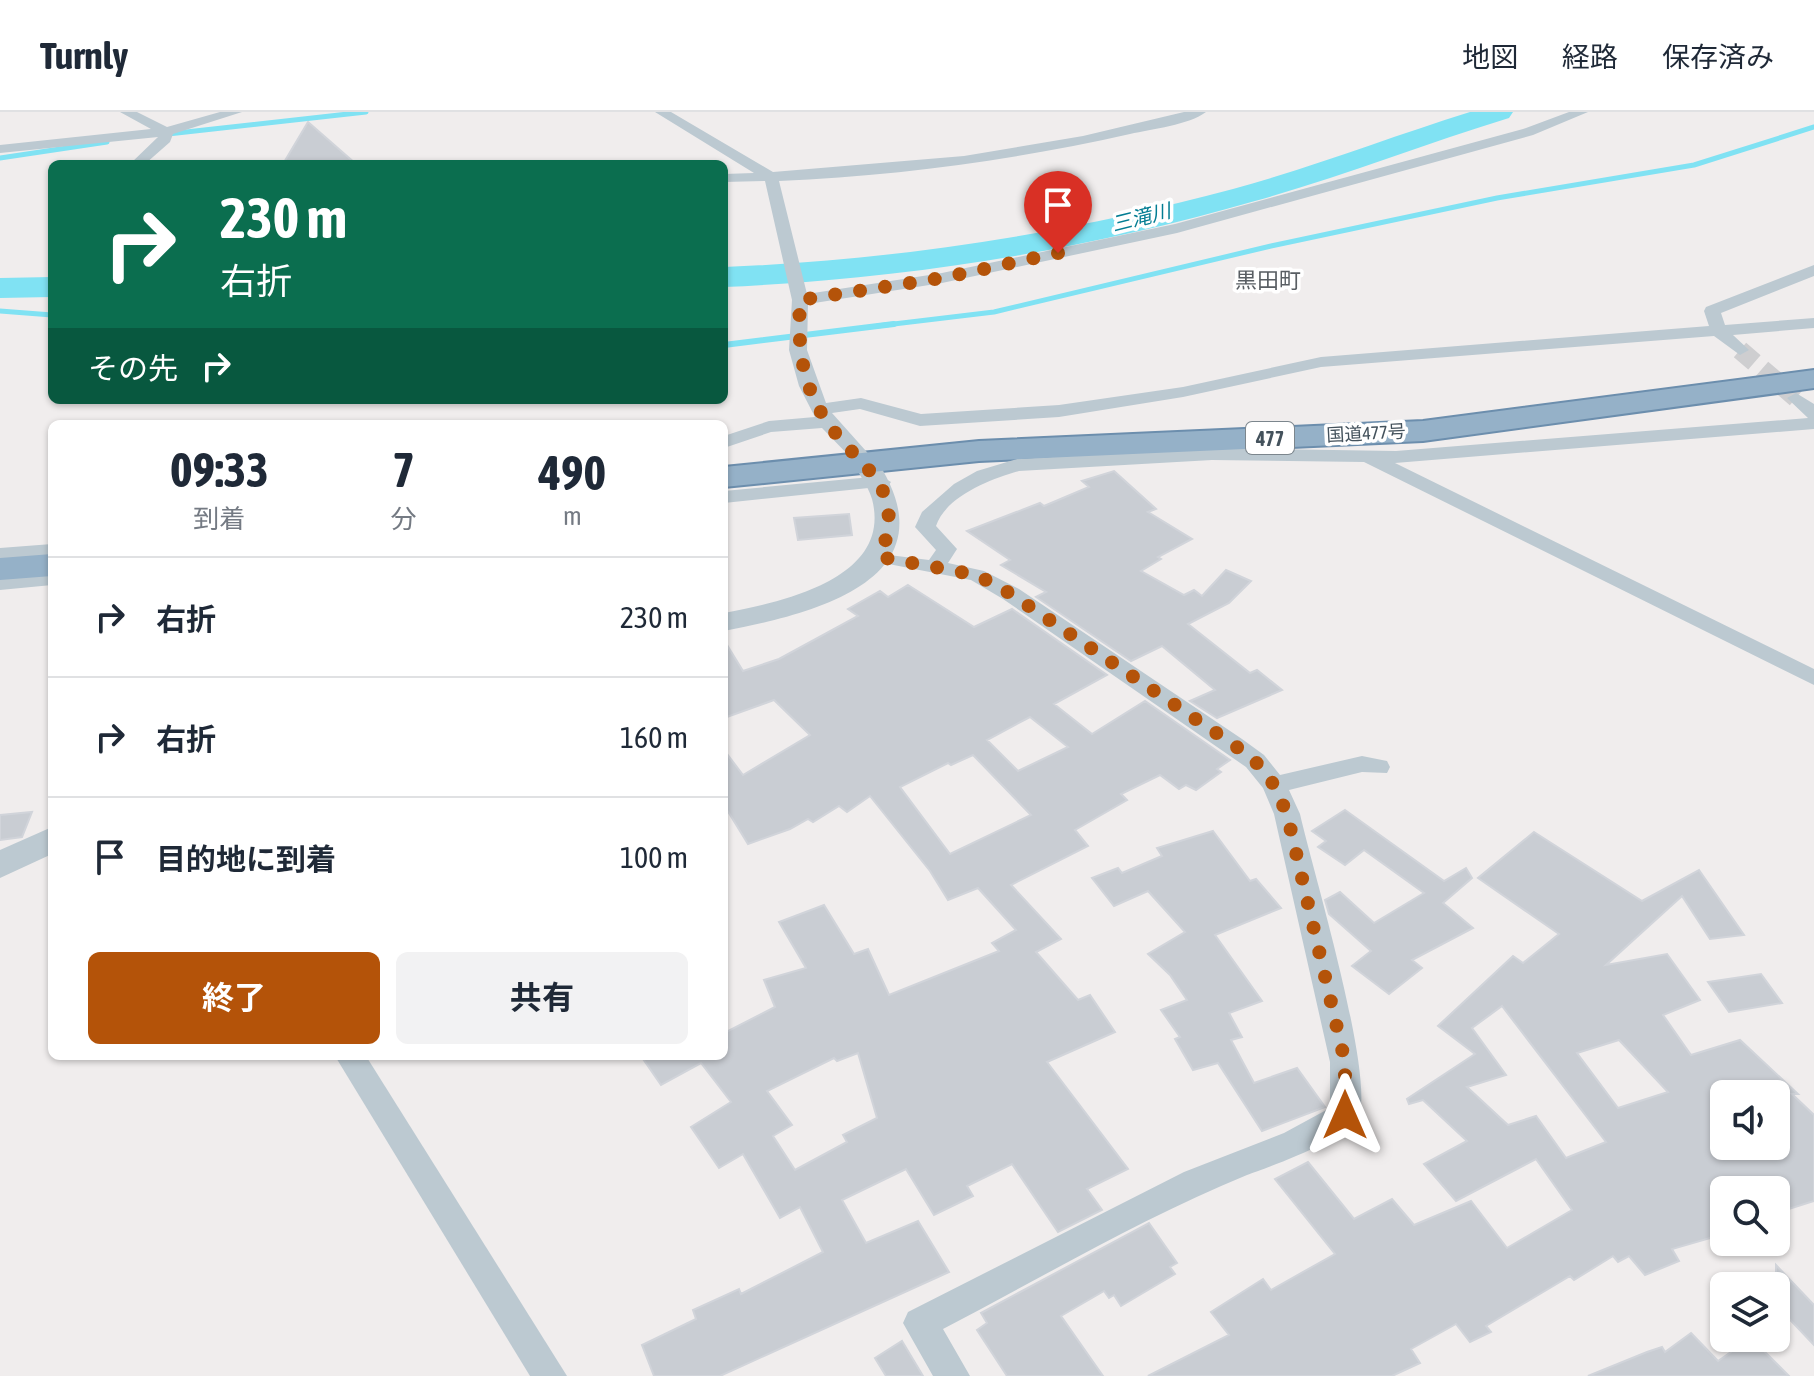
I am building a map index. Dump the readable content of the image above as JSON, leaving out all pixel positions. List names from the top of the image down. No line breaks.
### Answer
{"streets":{"highway":["国道477号","477"]},"districts":["黒田町"],"water":["三滝川"],"page":{"header":"Turnly","nav":["地図","経路","保存済み"],"turn":["230 m","右折"],"then":"その先","eta":["09:33","到着","7","分","490","m"],"list":[{"name":"右折","value":"230 m"},{"name":"右折","value":"160 m"},{"name":"目的地に到着","value":"100 m"}],"buttons":["終了","共有"]}}
